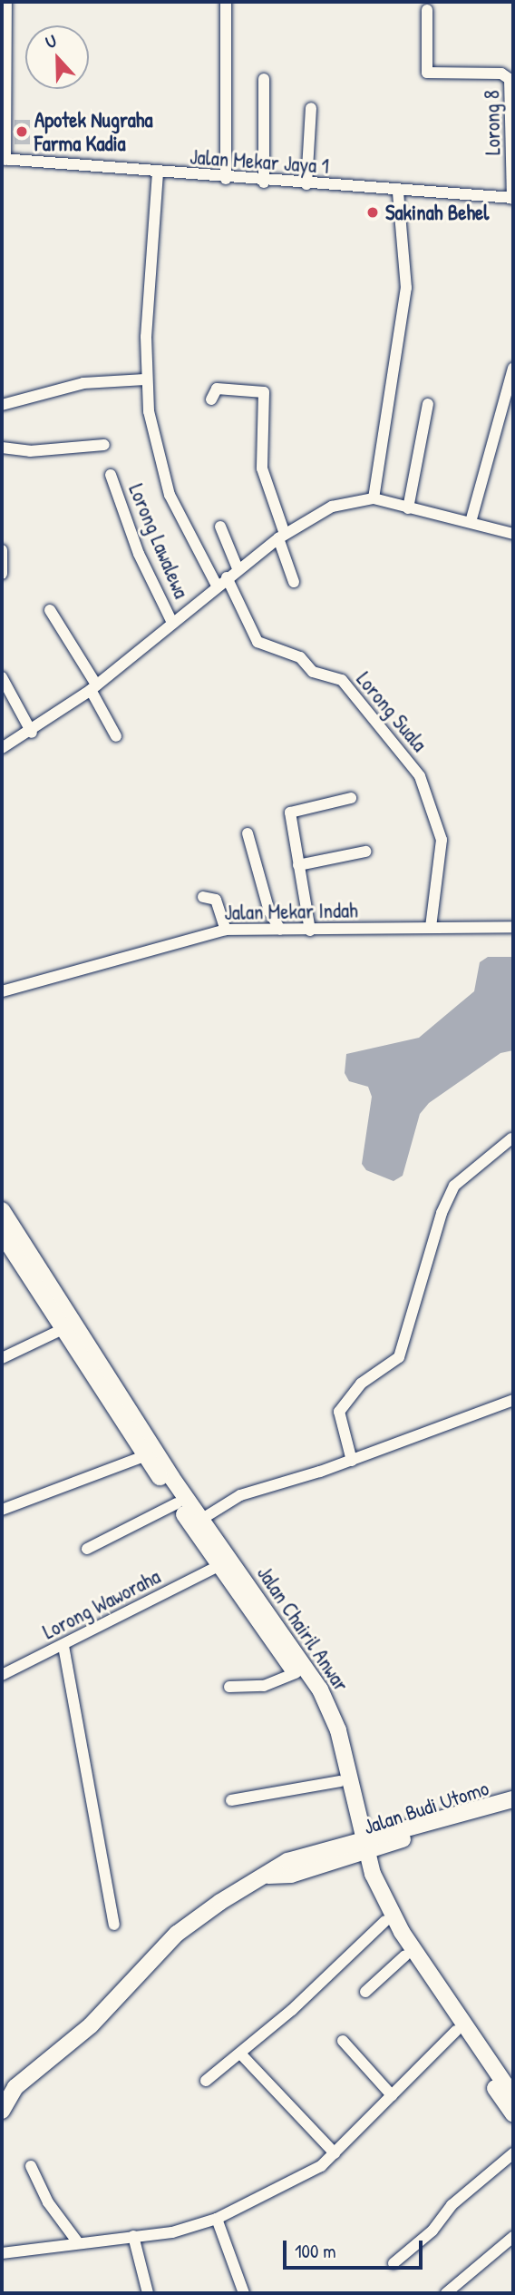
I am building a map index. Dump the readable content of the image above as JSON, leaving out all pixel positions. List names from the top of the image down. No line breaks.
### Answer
{"streets":{"main road":["Jalan Chairil Anwar","Jalan Budi Utomo"],"street":["Lorong 8","Jalan Mekar Jaya 1","Lorong Lawalewa","Lorong Suala","Jalan Mekar Indah","Lorong Waworaha"]},"crossings":[["Lorong 8","Jalan Mekar Jaya 1"],["Lorong Suala","Jalan Mekar Indah"],["Lorong Waworaha","Jalan Chairil Anwar"],["Jalan Chairil Anwar","Jalan Budi Utomo"]],"places":["Apotek Nugraha Farma Kadia","Sakinah Behel"],"scale_bar":"100 m","north":"top"}
